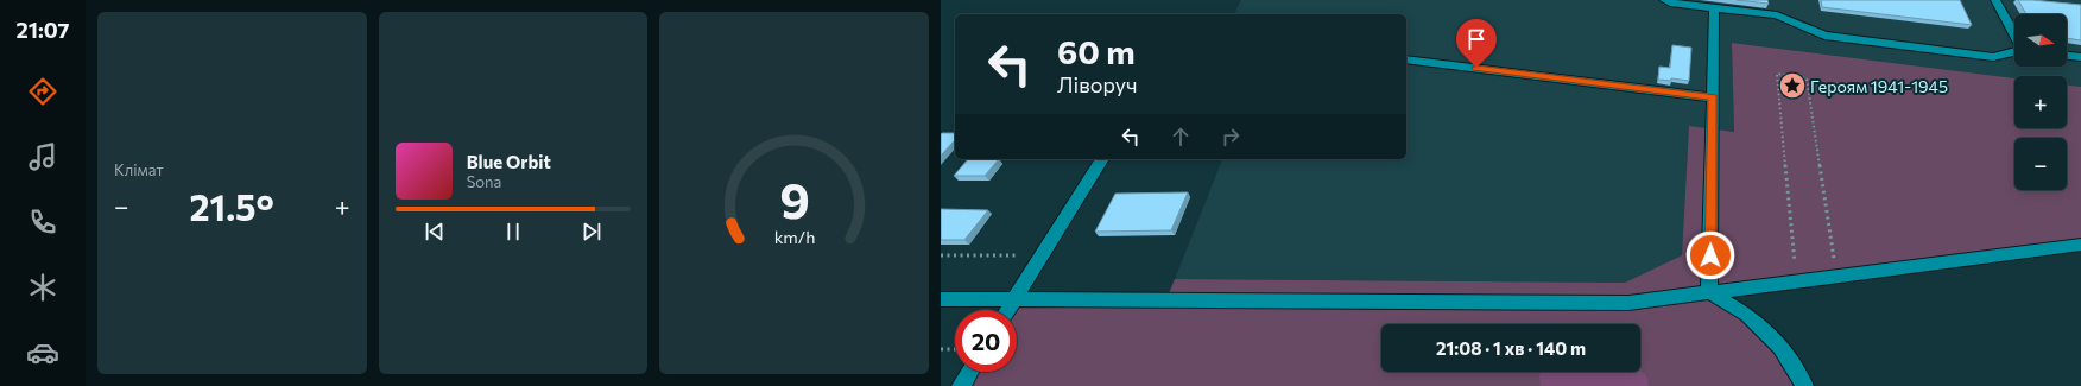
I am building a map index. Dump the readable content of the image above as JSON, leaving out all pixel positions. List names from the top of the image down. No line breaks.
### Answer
{"places":{"place":["Героям 1941-1945"]},"north":"right","page":{"tabs":"21:07","tile":"Клімат","map_buttons":["+","−"],"turn":["60 m","Ліворуч"],"song":["Blue Orbit","Sona"],"heat":["−","21.5°","+"],"limit":"20","trip":"21:08 · 1 хв · 140 m","gauge":["9","km/h"]}}
